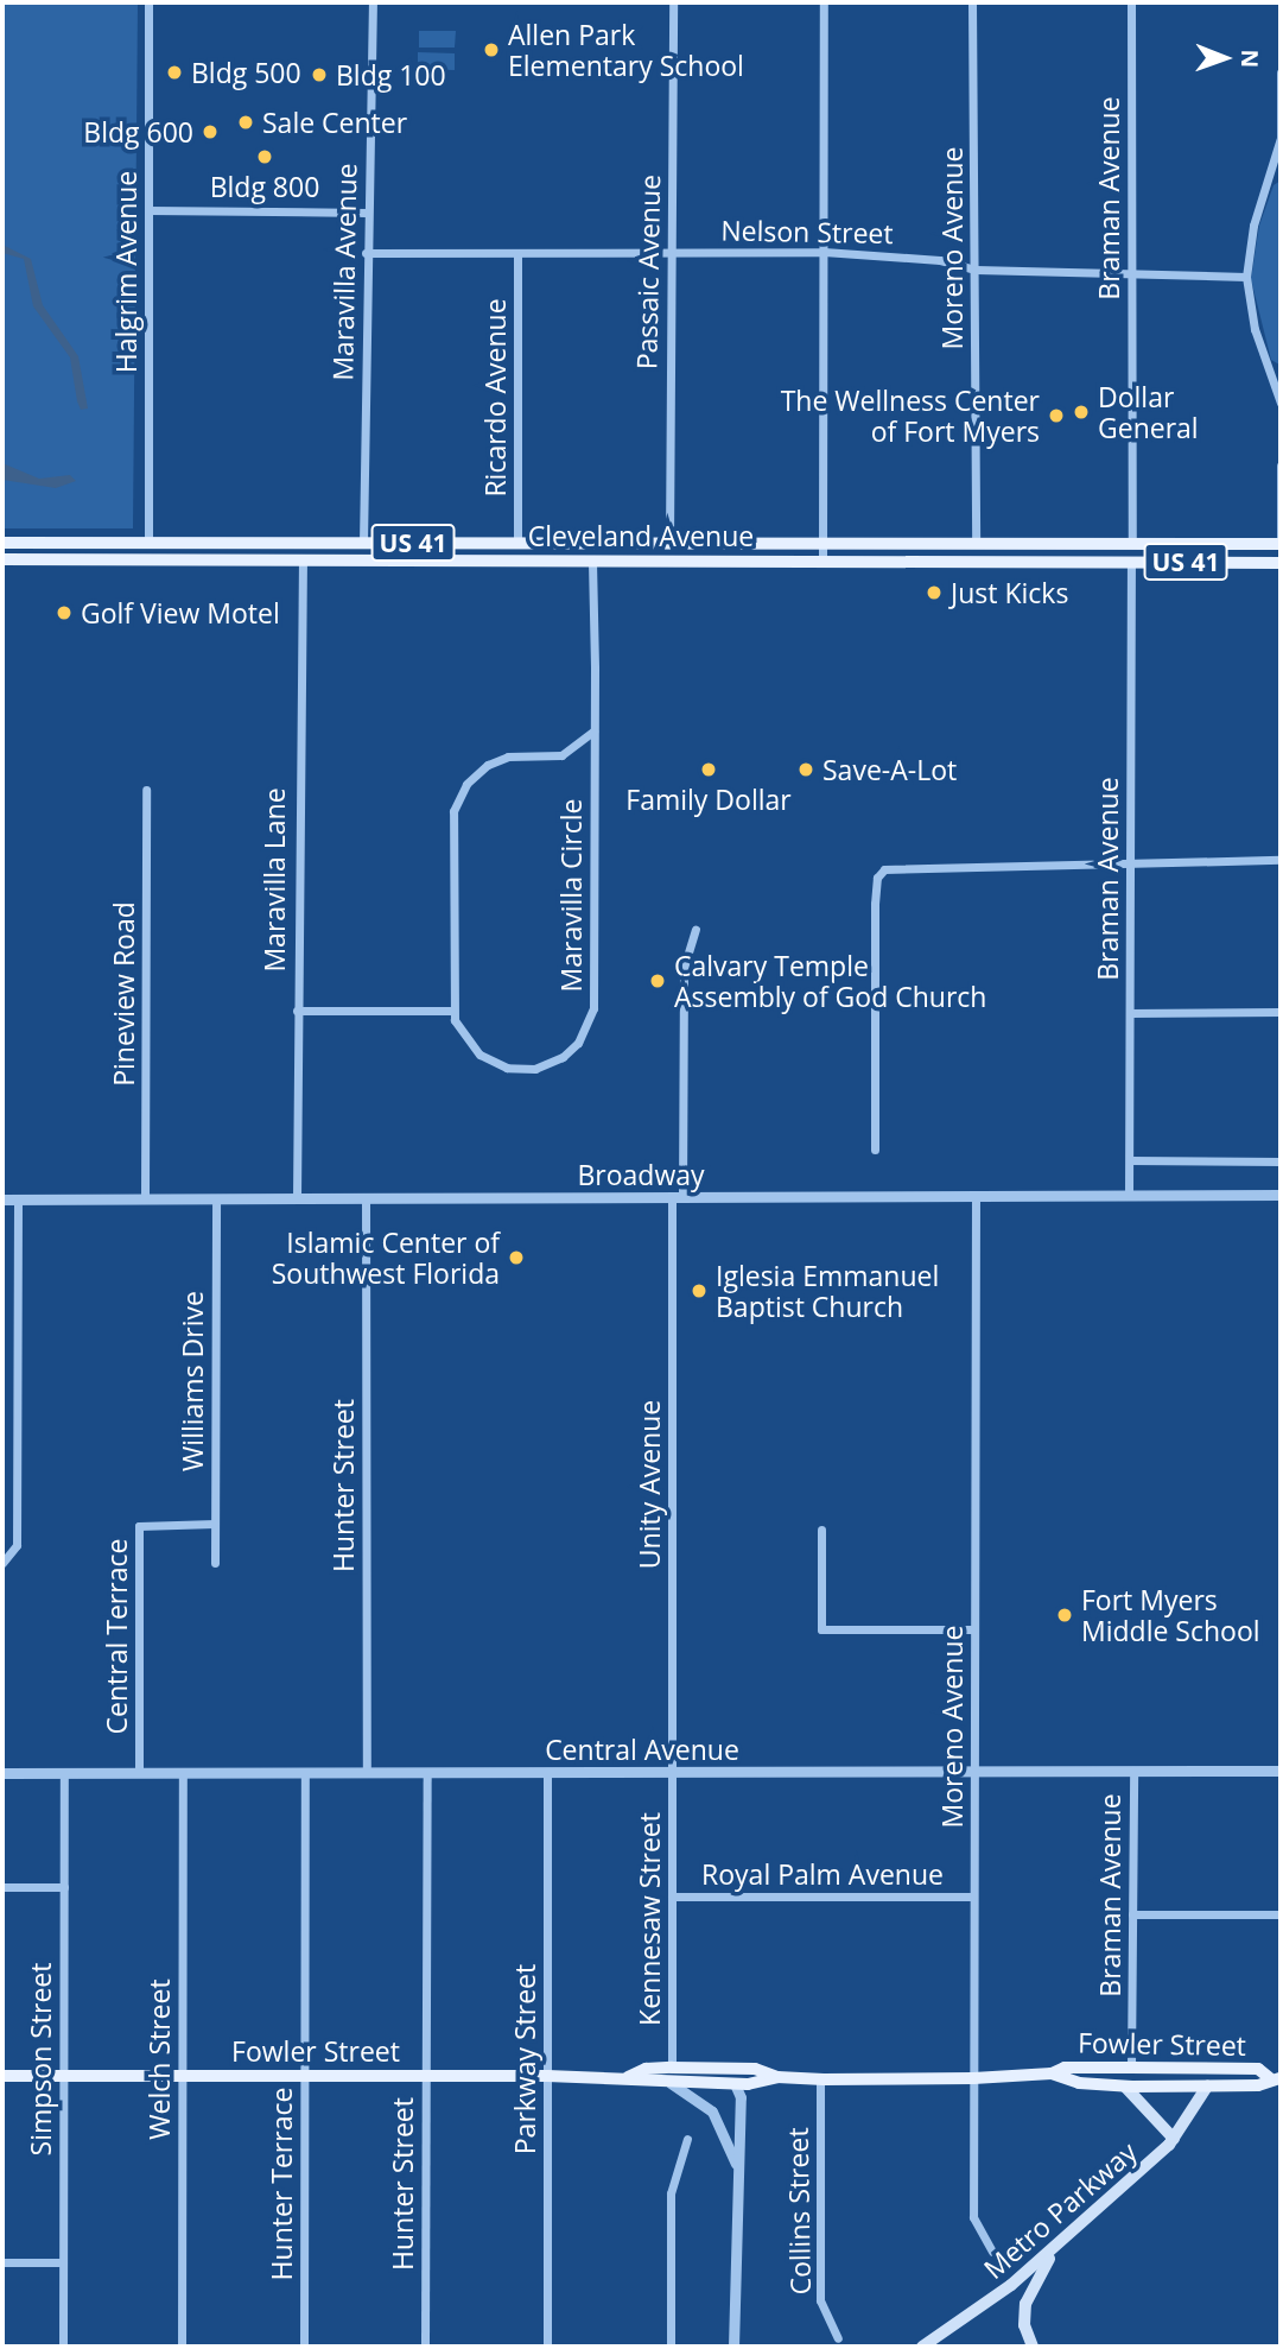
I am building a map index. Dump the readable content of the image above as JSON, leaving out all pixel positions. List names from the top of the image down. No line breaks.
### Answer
{"streets":{"main road":["Cleveland Avenue","US 41","Fowler Street","Metro Parkway"],"street":["Braman Avenue","Nelson Street","Moreno Avenue","Halgrim Avenue","Maravilla Avenue","Passaic Avenue","Ricardo Avenue","Maravilla Lane","Maravilla Circle","Pineview Road","Broadway","Williams Drive","Unity Avenue","Hunter Street","Central Terrace","Central Avenue","Royal Palm Avenue","Kennesaw Street","Simpson Street","Welch Street","Parkway Street","Hunter Terrace","Collins Street"]},"crossings":[["Braman Avenue","Nelson Street"],["Braman Avenue","Cleveland Avenue"],["Braman Avenue","Broadway"],["Braman Avenue","Central Avenue"],["Braman Avenue","Fowler Street"],["Nelson Street","Moreno Avenue"],["Nelson Street","Maravilla Avenue"],["Nelson Street","Passaic Avenue"],["Nelson Street","Ricardo Avenue"],["Moreno Avenue","Cleveland Avenue"],["Moreno Avenue","Broadway"],["Moreno Avenue","Central Avenue"],["Moreno Avenue","Royal Palm Avenue"],["Moreno Avenue","Fowler Street"],["Halgrim Avenue","Cleveland Avenue"],["Maravilla Avenue","Cleveland Avenue"],["Passaic Avenue","Cleveland Avenue"],["Ricardo Avenue","Cleveland Avenue"],["Cleveland Avenue","Maravilla Lane"],["Cleveland Avenue","Maravilla Circle"],["Maravilla Lane","Broadway"],["Pineview Road","Broadway"],["Broadway","Williams Drive"],["Broadway","Unity Avenue"],["Broadway","Hunter Street"],["Williams Drive","Central Terrace"],["Unity Avenue","Central Avenue"],["Unity Avenue","Kennesaw Street"],["Hunter Street","Central Avenue"],["Hunter Street","Fowler Street"],["Central Terrace","Central Avenue"],["Central Avenue","Kennesaw Street"],["Central Avenue","Simpson Street"],["Central Avenue","Welch Street"],["Central Avenue","Parkway Street"],["Central Avenue","Hunter Terrace"],["Royal Palm Avenue","Kennesaw Street"],["Kennesaw Street","Fowler Street"],["Fowler Street","Simpson Street"],["Fowler Street","Welch Street"],["Fowler Street","Parkway Street"],["Fowler Street","Hunter Terrace"],["Fowler Street","Metro Parkway"],["Fowler Street","Collins Street"]],"places":["Allen Park Elementary School","Bldg 500","Bldg 100","Sale Center","Bldg 600","Bldg 800","Dollar General","The Wellness Center of Fort Myers","Just Kicks","Golf View Motel","Family Dollar","Save-A-Lot","Calvary Temple Assembly of God Church","Islamic Center of Southwest Florida","Iglesia Emmanuel Baptist Church","Fort Myers Middle School"],"north":"right"}
